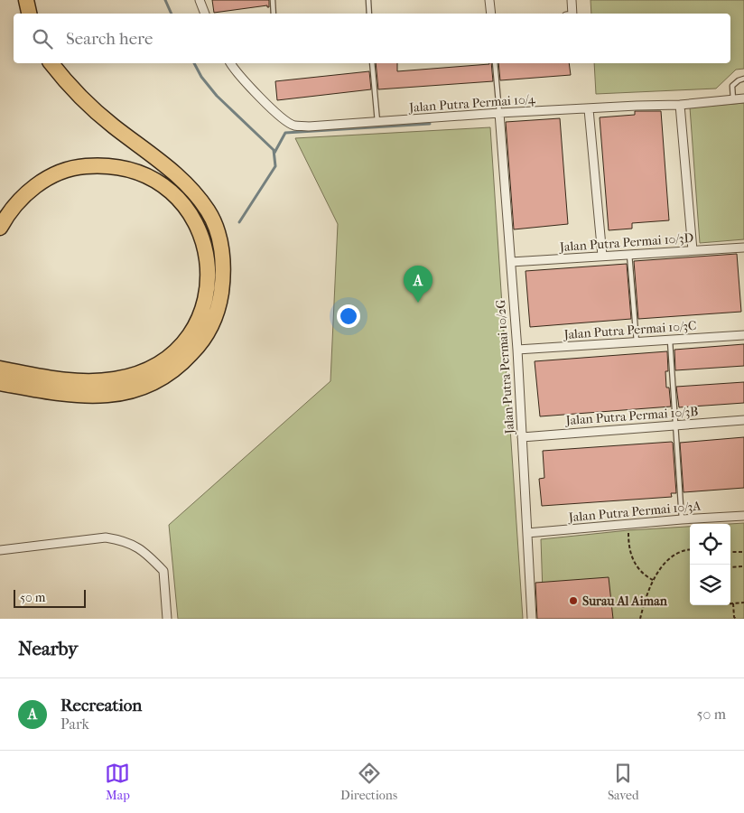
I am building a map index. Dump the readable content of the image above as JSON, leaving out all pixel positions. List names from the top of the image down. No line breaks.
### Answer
{"streets":{"street":["Jalan Putra Permai 10/4","Jalan Putra Permai 10/3D","Jalan Putra Permai 10/3C","Jalan Putra Permai 10/2G","Jalan Putra Permai 10/3B","Jalan Putra Permai 10/3A"]},"crossings":[["Jalan Putra Permai 10/4","Jalan Putra Permai 10/2G"],["Jalan Putra Permai 10/3D","Jalan Putra Permai 10/2G"],["Jalan Putra Permai 10/3C","Jalan Putra Permai 10/2G"],["Jalan Putra Permai 10/2G","Jalan Putra Permai 10/3B"],["Jalan Putra Permai 10/2G","Jalan Putra Permai 10/3A"]],"places":["Surau Al Aiman"],"scale_bar":"50 m","page":{"search":"Search here","pins":"A","scale":"50 m","heading":"Nearby","list":[{"mark":"A","name":"Recreation","note":"Park","value":"50 m"}],"nav":["Map","Directions","Saved"]}}
